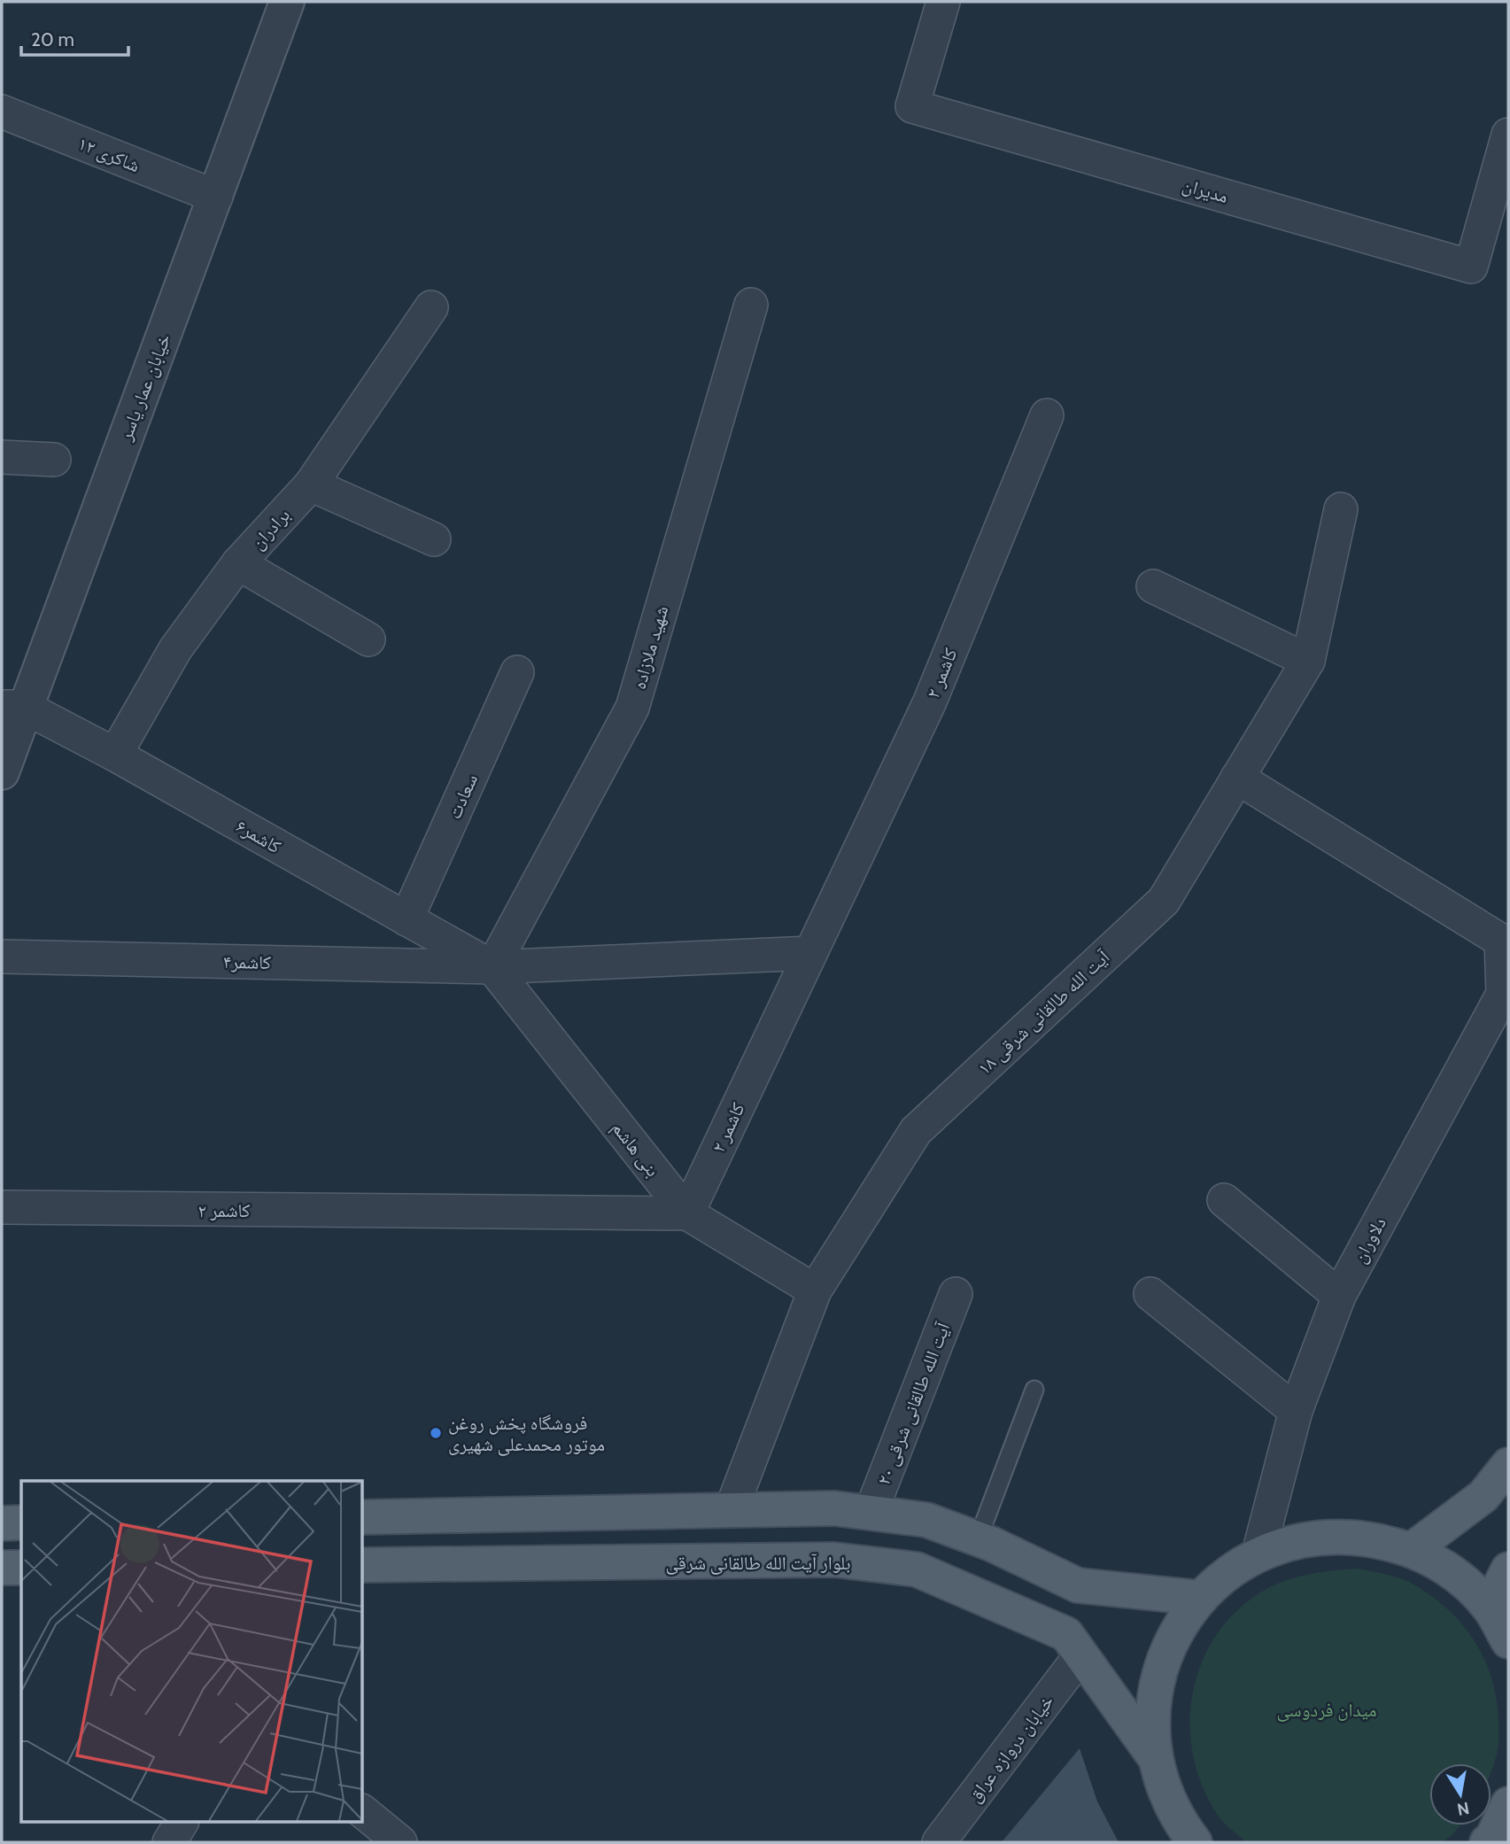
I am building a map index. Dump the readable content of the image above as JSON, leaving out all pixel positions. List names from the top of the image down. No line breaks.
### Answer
{"streets":{"main road":["بلوار آیت الله طالقانی شرقی"],"street":["شاکری ۱۲","مدیران","خیابان عمار یاسر","برادران","شهید ملازاده","کاشمر ۲","سعادت","کاشمر۶","کاشمر۴","آیت الله طالقانی شرقی ۱۸","بنی هاشم","دلاوران","آیت الله طالقانی شرقی ۲۰","خیابان دروازه عراق"]},"crossings":[["شاکری ۱۲","خیابان عمار یاسر"],["خیابان عمار یاسر","کاشمر۶"],["برادران","کاشمر۶"],["شهید ملازاده","کاشمر۶"],["شهید ملازاده","کاشمر۴"],["شهید ملازاده","بنی هاشم"],["کاشمر ۲","کاشمر۴"],["کاشمر ۲","بنی هاشم"],["سعادت","کاشمر۶"],["کاشمر۶","کاشمر۴"],["کاشمر۶","بنی هاشم"],["کاشمر۴","بنی هاشم"],["آیت الله طالقانی شرقی ۱۸","بنی هاشم"],["آیت الله طالقانی شرقی ۱۸","دلاوران"],["بلوار آیت الله طالقانی شرقی","خیابان دروازه عراق"]],"parks":["میدان فردوسی"],"places":["فروشگاه پخش روغن موتور محمدعلی شهیری"],"scale_bar":"20 m","north":"bottom"}
